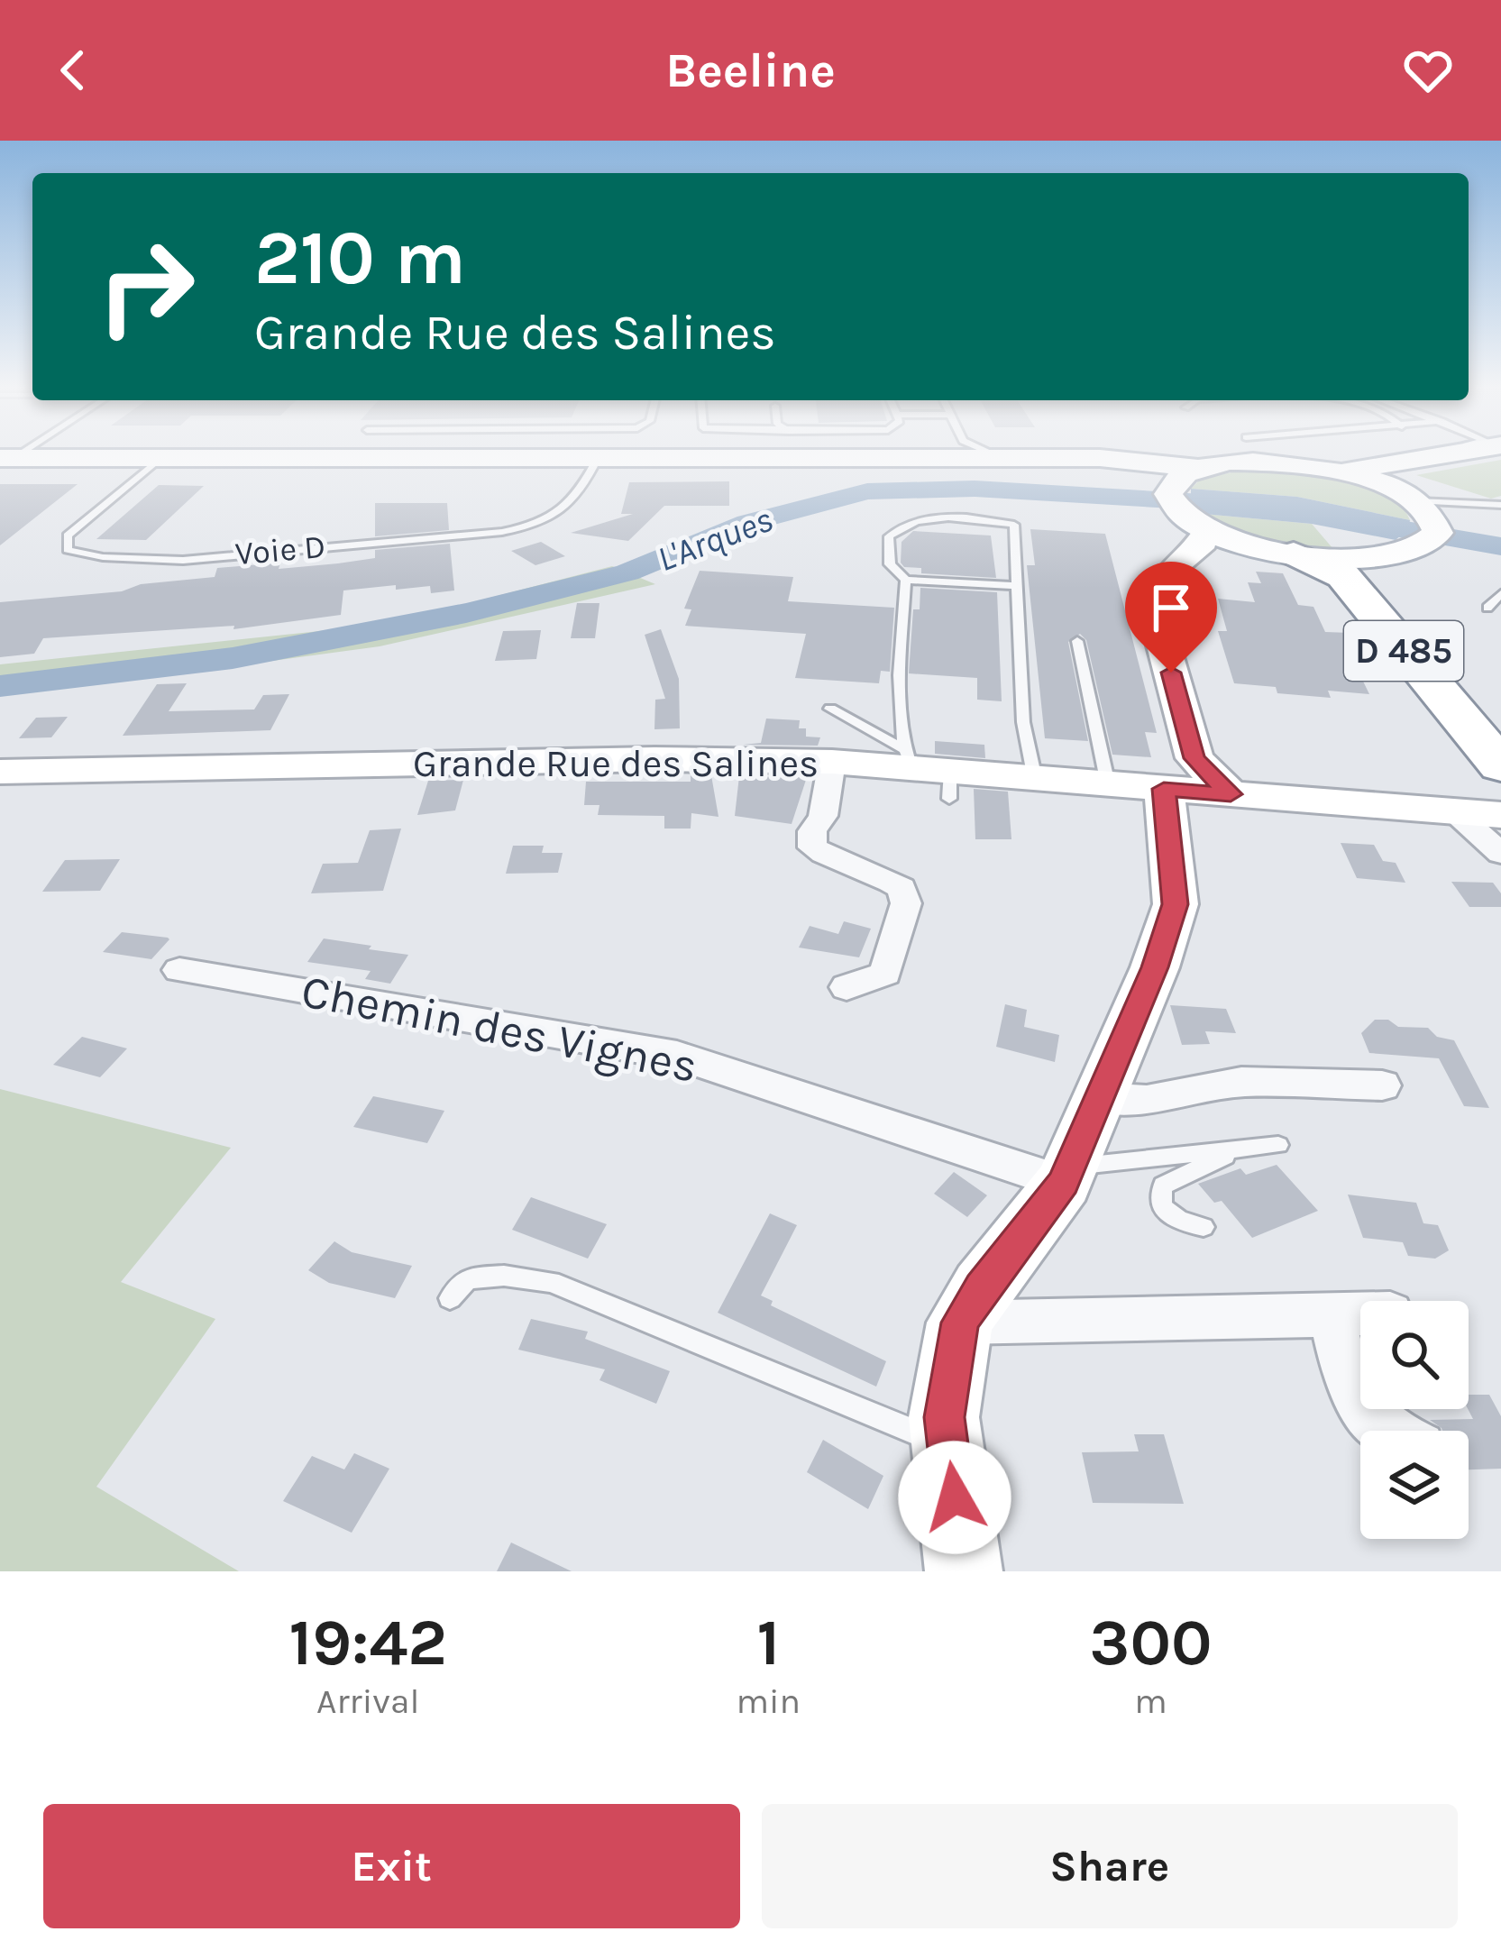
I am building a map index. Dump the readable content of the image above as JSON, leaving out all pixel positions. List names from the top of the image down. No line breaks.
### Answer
{"streets":{"highway":["D 485"],"main road":["Grande Rue des Salines"],"street":["Chemin des Vignes"],"lane":["Voie D"]},"water":["L'Arques"],"page":{"header":"Beeline","turn":["210 m","Grande Rue des Salines"],"eta":["19:42","Arrival","1","min","300","m"],"buttons":["Exit","Share"]}}
